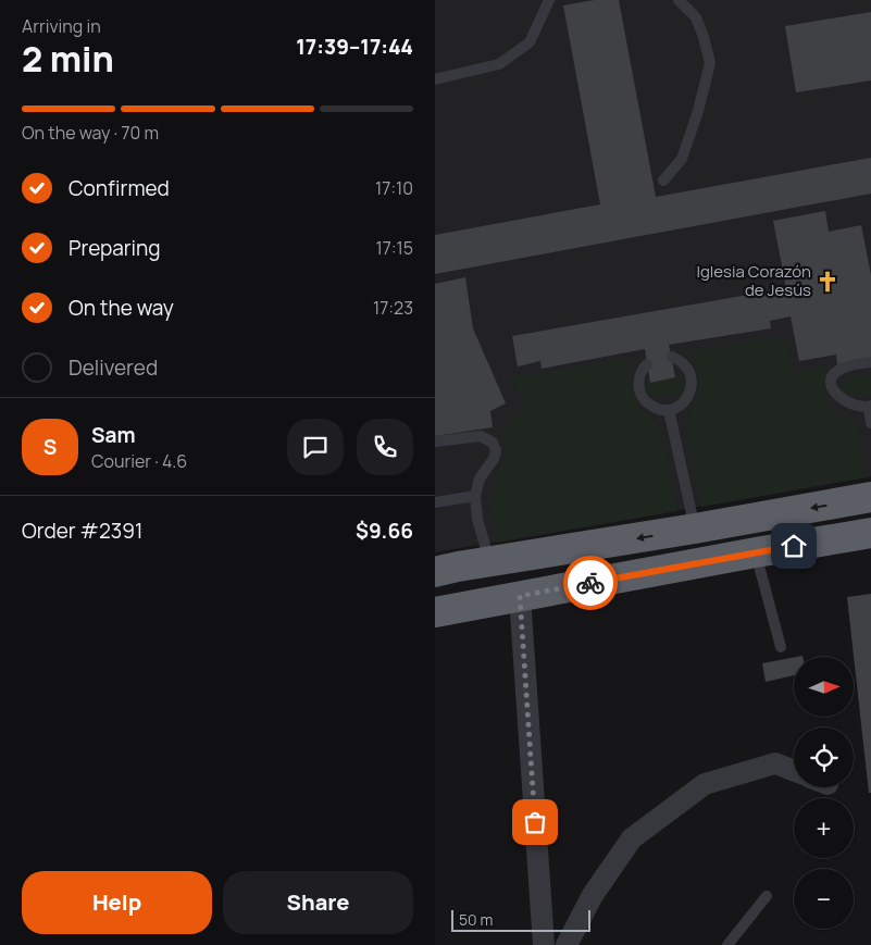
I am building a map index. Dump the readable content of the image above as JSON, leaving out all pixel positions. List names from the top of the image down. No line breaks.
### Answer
{"places":{"church":["Iglesia Corazón de Jesús"]},"scale_bar":"50 m","north":"right","page":{"heading":["2 min","Arriving in","17:39–17:44"],"panel":["Sam","Courier · 4.6","Order #2391","$9.66"],"bar":"On the way · 70 m","list":[["Confirmed","17:10"],["Preparing","17:15"],["On the way","17:23"],"Delivered"],"round":"S","map_buttons":["+","−"],"buttons":["Help","Share"],"scale":"50 m"}}
